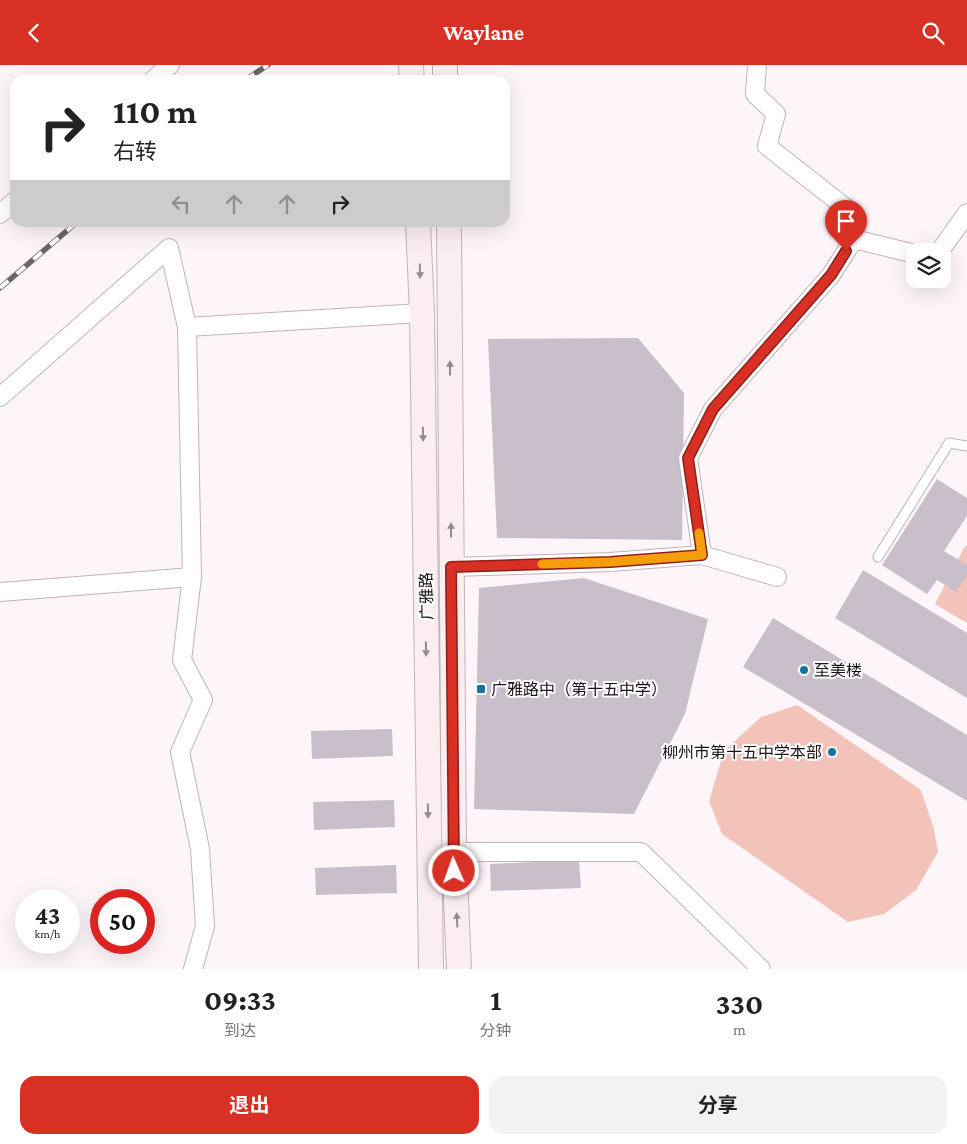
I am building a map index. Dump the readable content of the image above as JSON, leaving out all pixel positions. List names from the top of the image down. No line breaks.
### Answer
{"streets":{"main road":["广雅路"]},"places":{"other":["至美楼","柳州市第十五中学本部"],"transit":["广雅路中（第十五中学）"]},"page":{"header":"Waylane","turn":["110 m","右转"],"speed":"43 km/h","limit":"50","eta":["09:33","到达","1","分钟","330","m"],"buttons":["退出","分享"]}}
